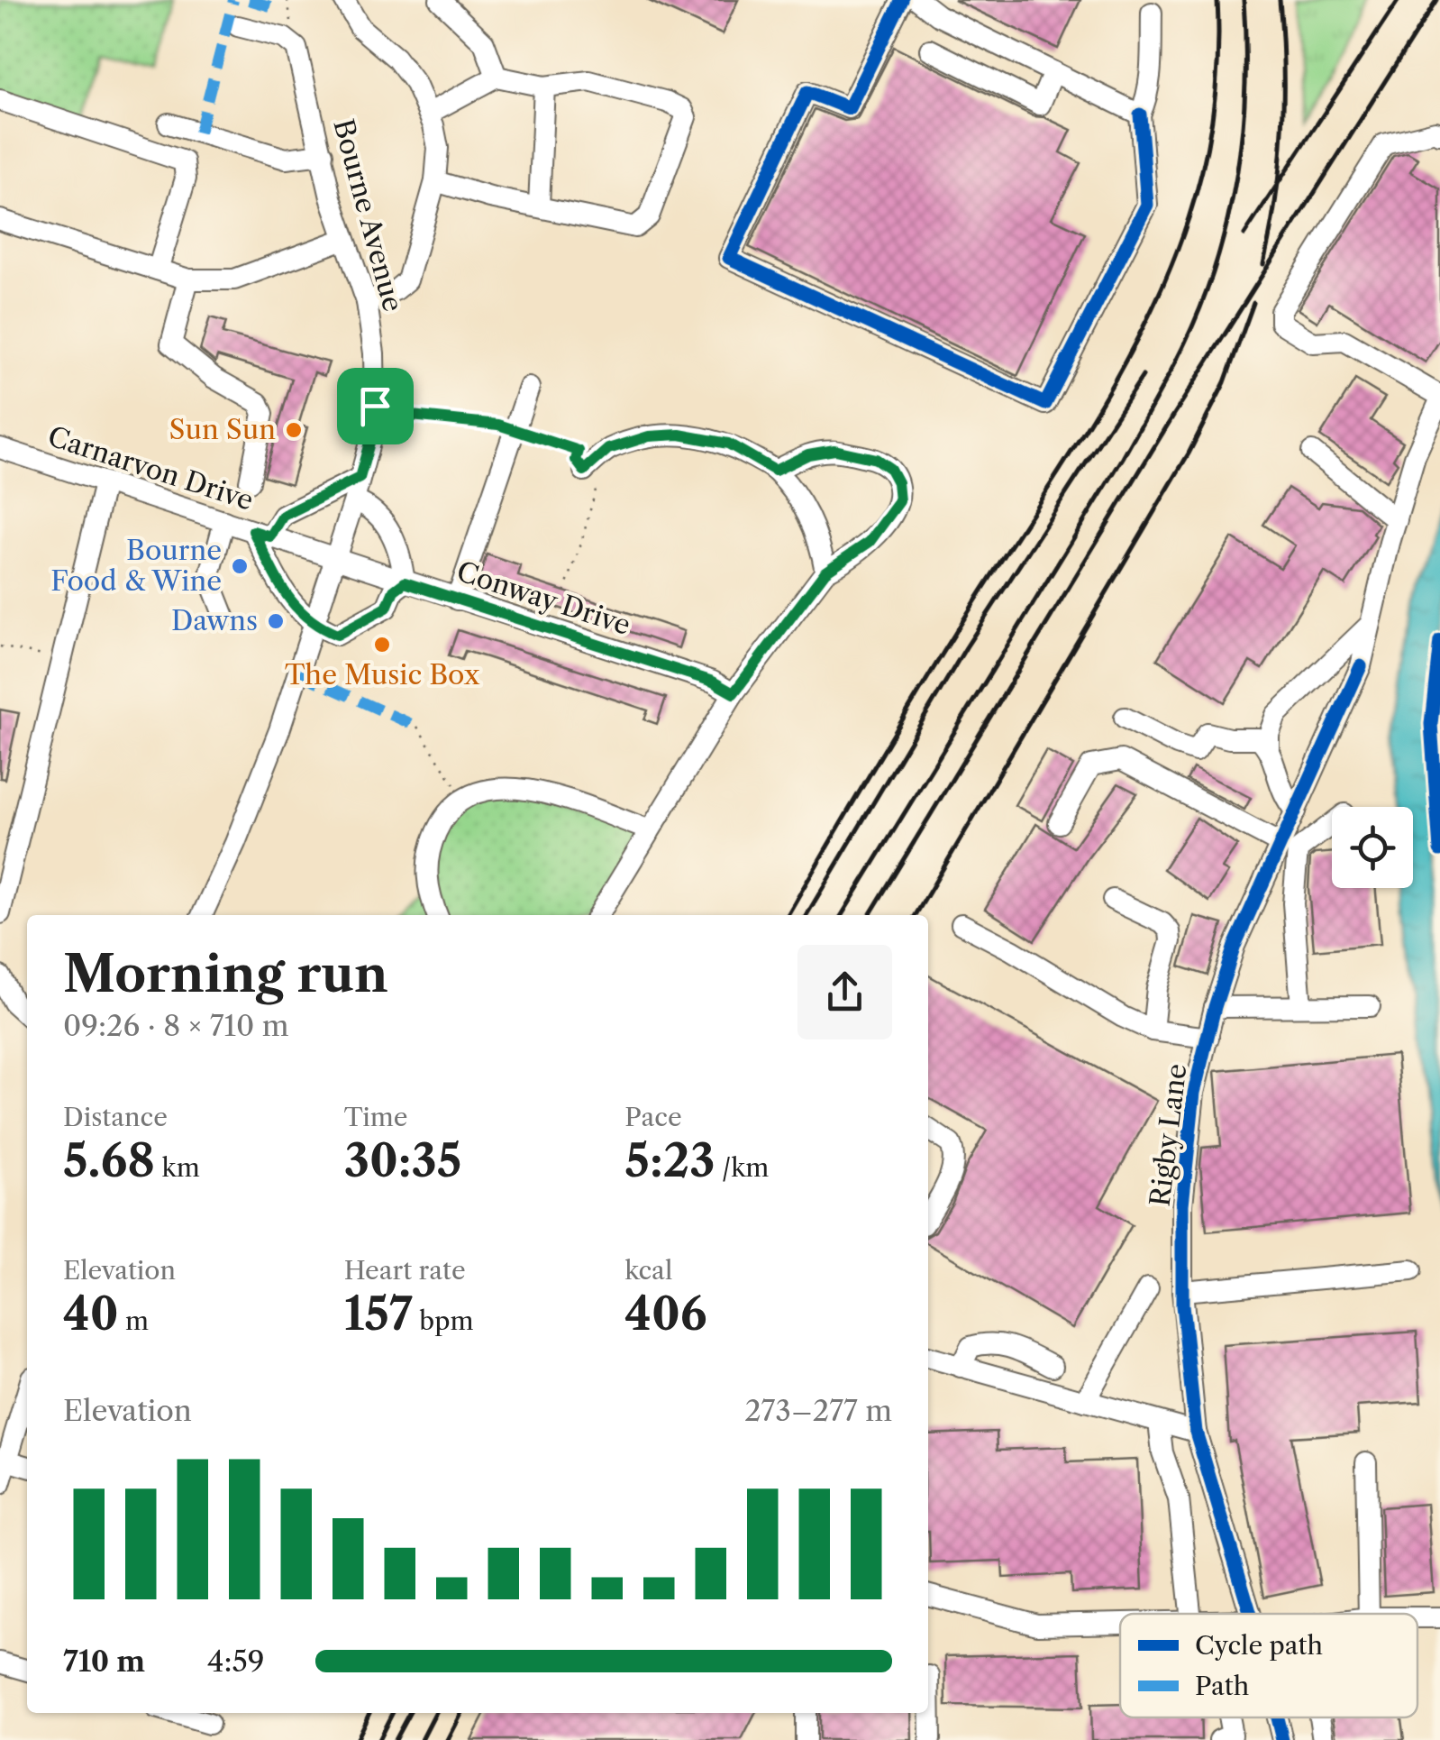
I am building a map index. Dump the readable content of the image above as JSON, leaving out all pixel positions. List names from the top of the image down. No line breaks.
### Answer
{"streets":{"street":["Bourne Avenue","Carnarvon Drive","Conway Drive","Rigby Lane"]},"crossings":[["Bourne Avenue","Carnarvon Drive"],["Bourne Avenue","Conway Drive"],["Carnarvon Drive","Conway Drive"]],"places":["Sun Sun","Bourne Food & Wine","Dawns","The Music Box"],"legend":["Cycle path","Path"],"page":{"heading":["Morning run","09:26 · 8 × 710 m"],"stats":[["Distance","5.68 km"],["Time","30:35"],["Pace","5:23 /km"],["Elevation","40 m"],["Heart rate","157 bpm"],["kcal","406"]],"chart":["Elevation","273–277 m"],"list":[{"name":"710 m","note":"4:59"}]}}
